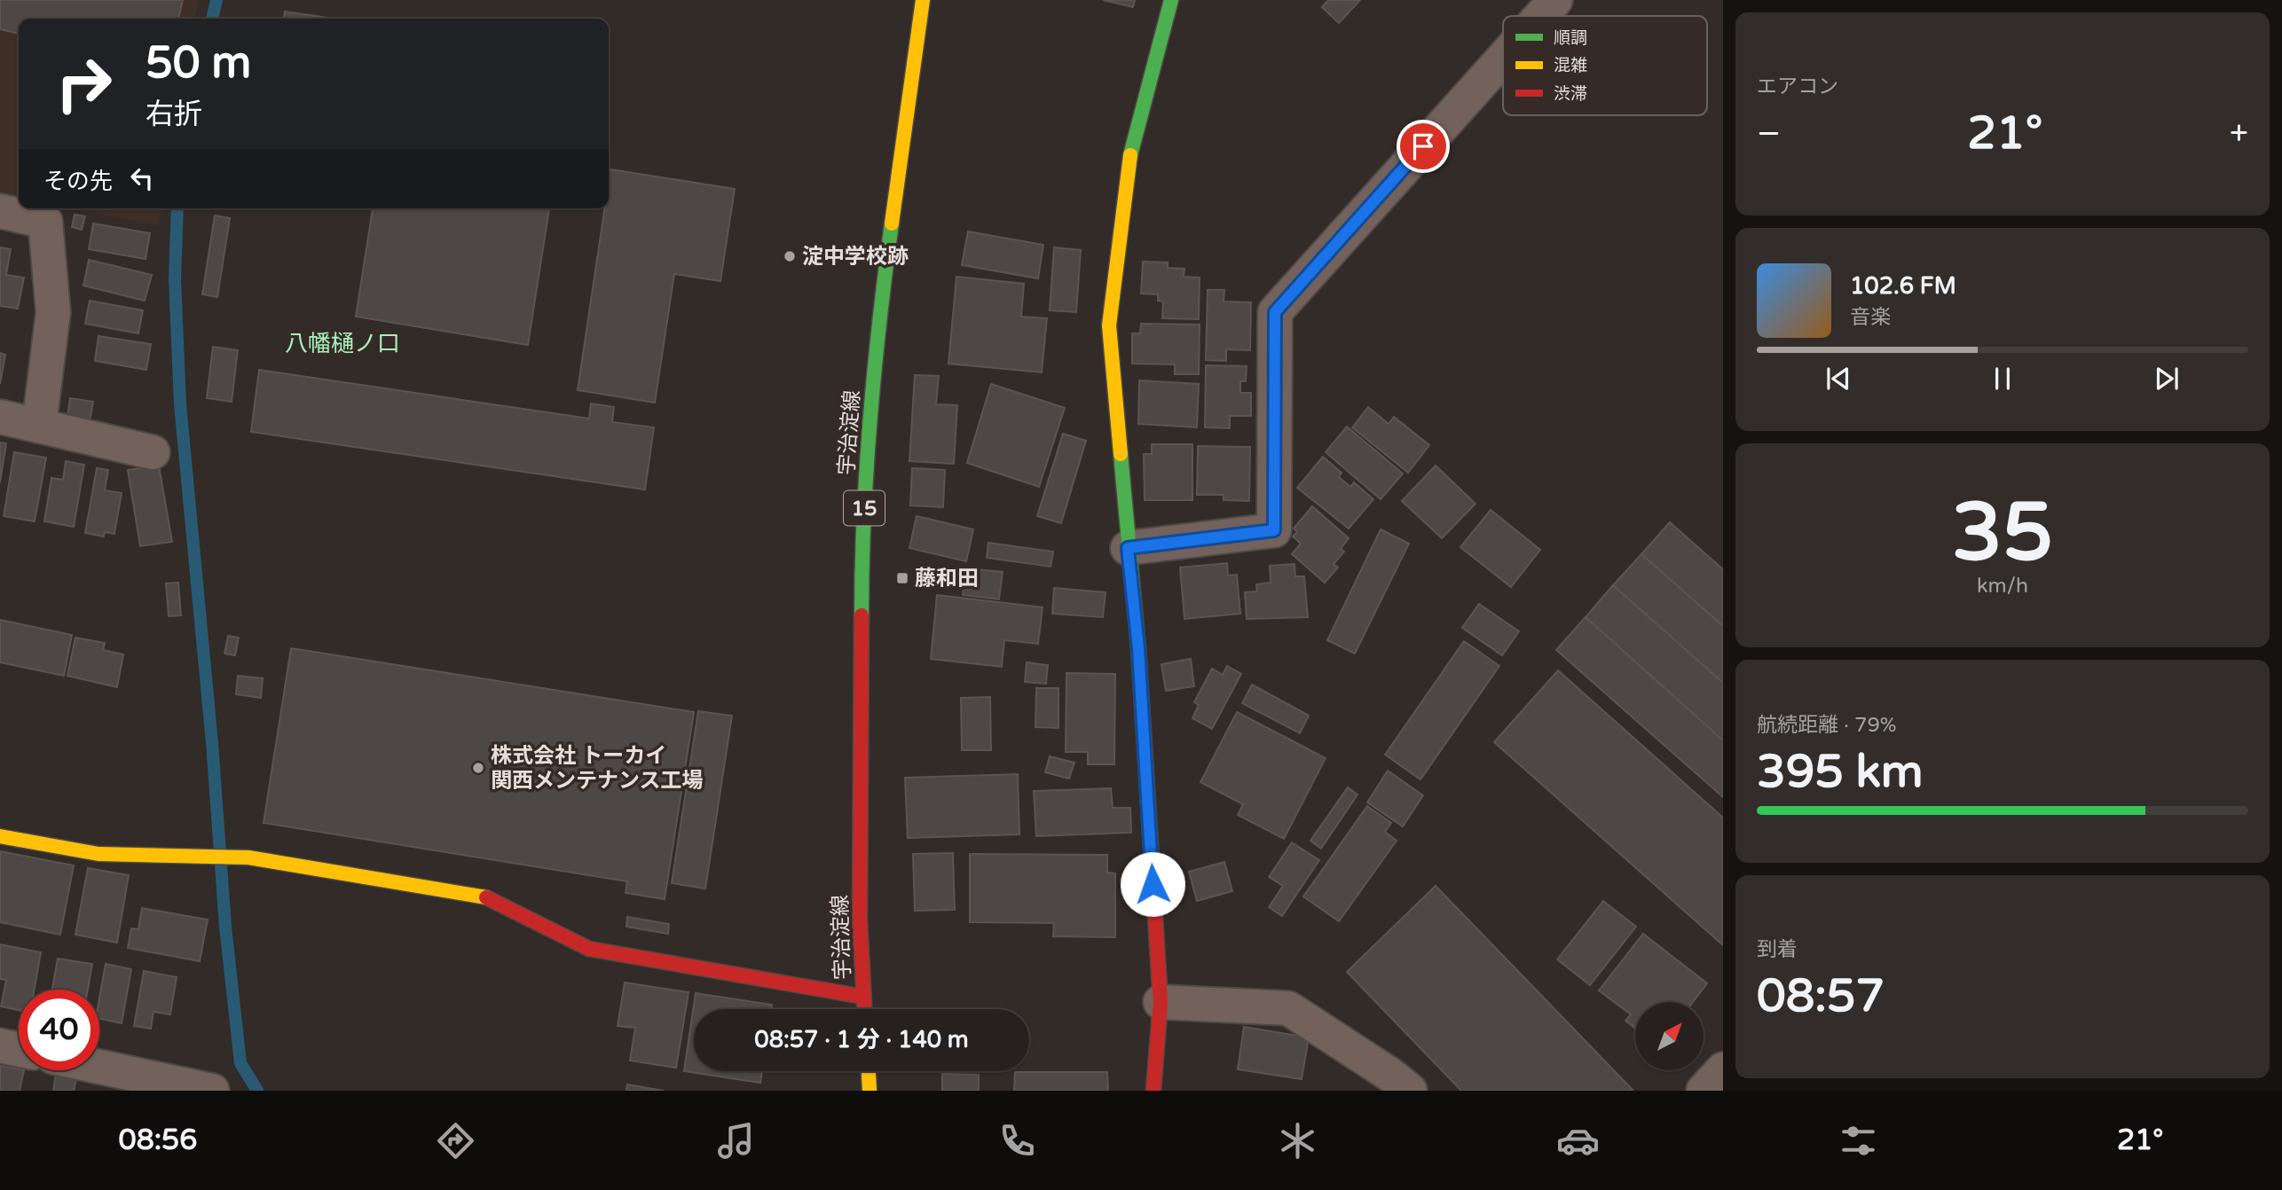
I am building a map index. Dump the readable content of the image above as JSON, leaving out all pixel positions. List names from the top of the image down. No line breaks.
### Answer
{"streets":{"street":["宇治淀線","15"]},"districts":["八幡樋ノ口"],"places":{"other":["淀中学校跡","株式会社 トーカイ 関西メンテナンス工場"],"transit":["藤和田"]},"legend":["順調","混雑","渋滞"],"north":"top right","page":{"tile":["エアコン",["35","km/h"],["航続距離 · 79%","395 km"],["到着","08:57"]],"turn":["50 m","右折"],"heat":["−","21°","+"],"then":"その先","song":["102.6 FM","音楽"],"limit":"40","trip":"08:57 · 1 分 · 140 m","tabs":["08:56","21°"]}}
